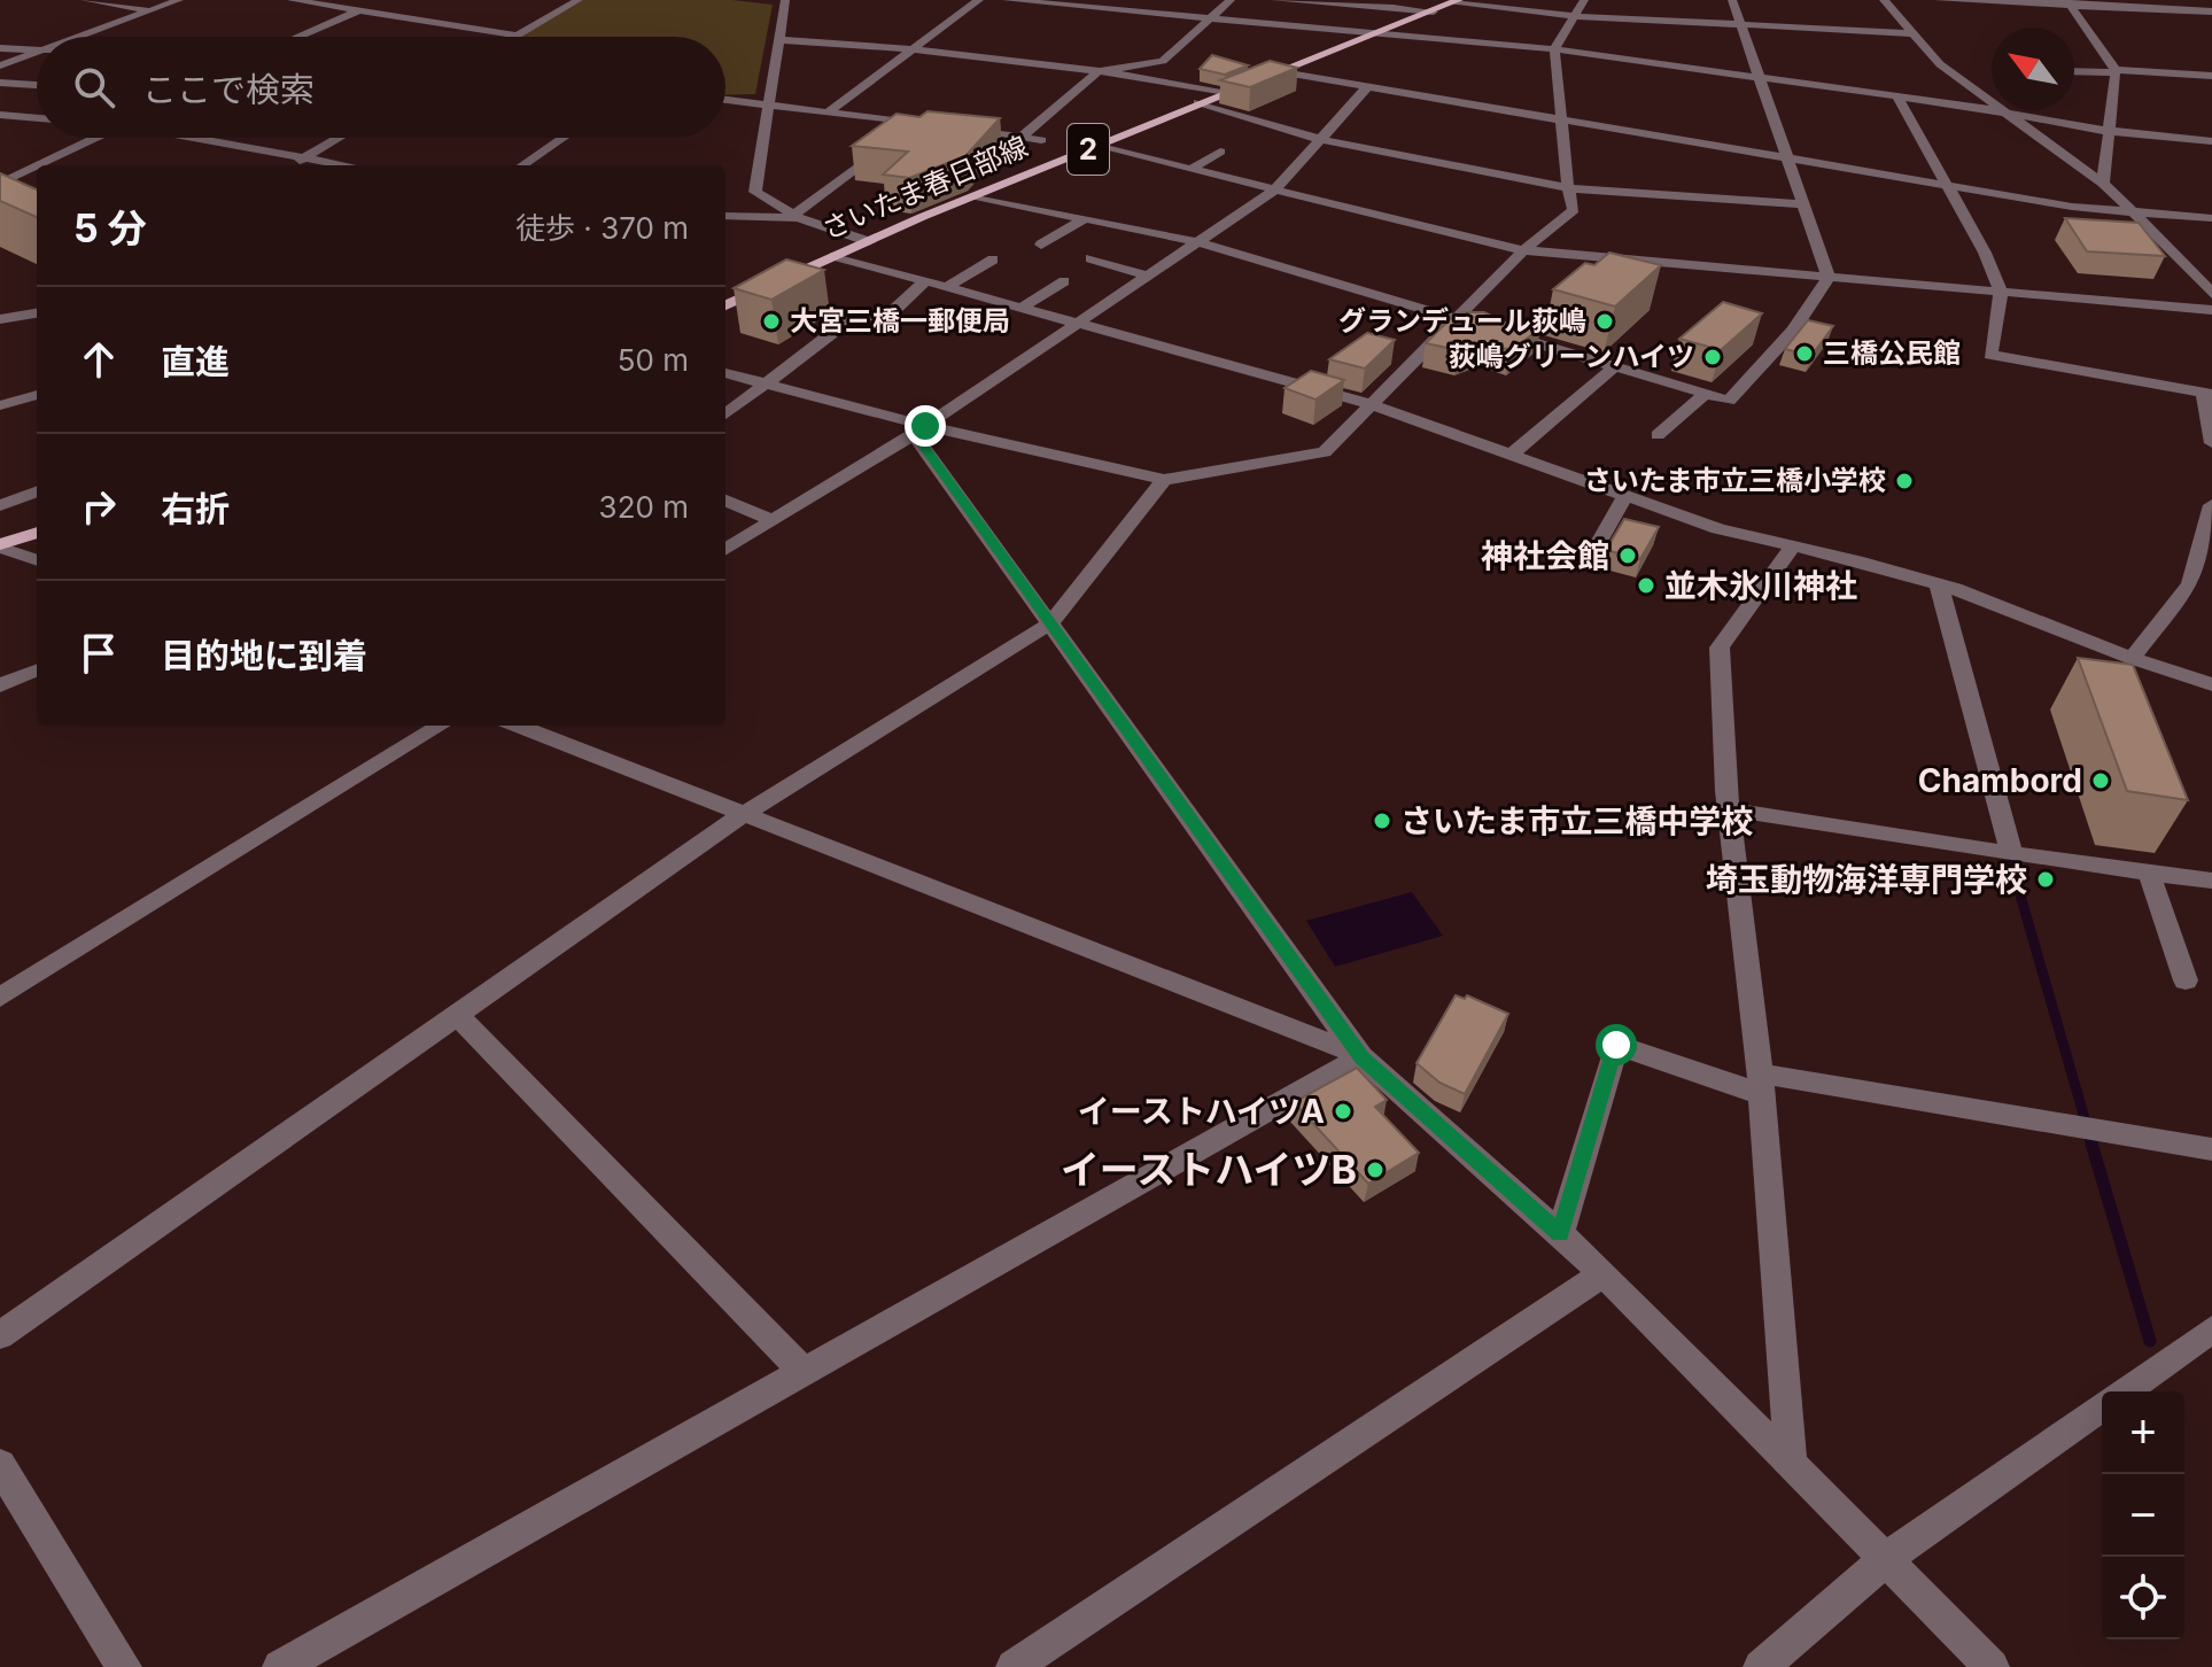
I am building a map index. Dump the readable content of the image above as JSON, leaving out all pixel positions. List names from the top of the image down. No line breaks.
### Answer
{"streets":{"main road":["2","さいたま春日部線"]},"places":["大宮三橋一郵便局","グランデュール荻嶋","三橋公民館","荻嶋グリーンハイツ","さいたま市立三橋小学校","神社会館","並木氷川神社","Chambord","さいたま市立三橋中学校","埼玉動物海洋専門学校","イーストハイツA","イーストハイツB"],"north":"top left","page":{"search":"ここで検索","heading":["5 分","徒歩 · 370 m"],"list":[["直進","50 m"],["右折","320 m"],"目的地に到着"],"map_buttons":["+","−"]}}
